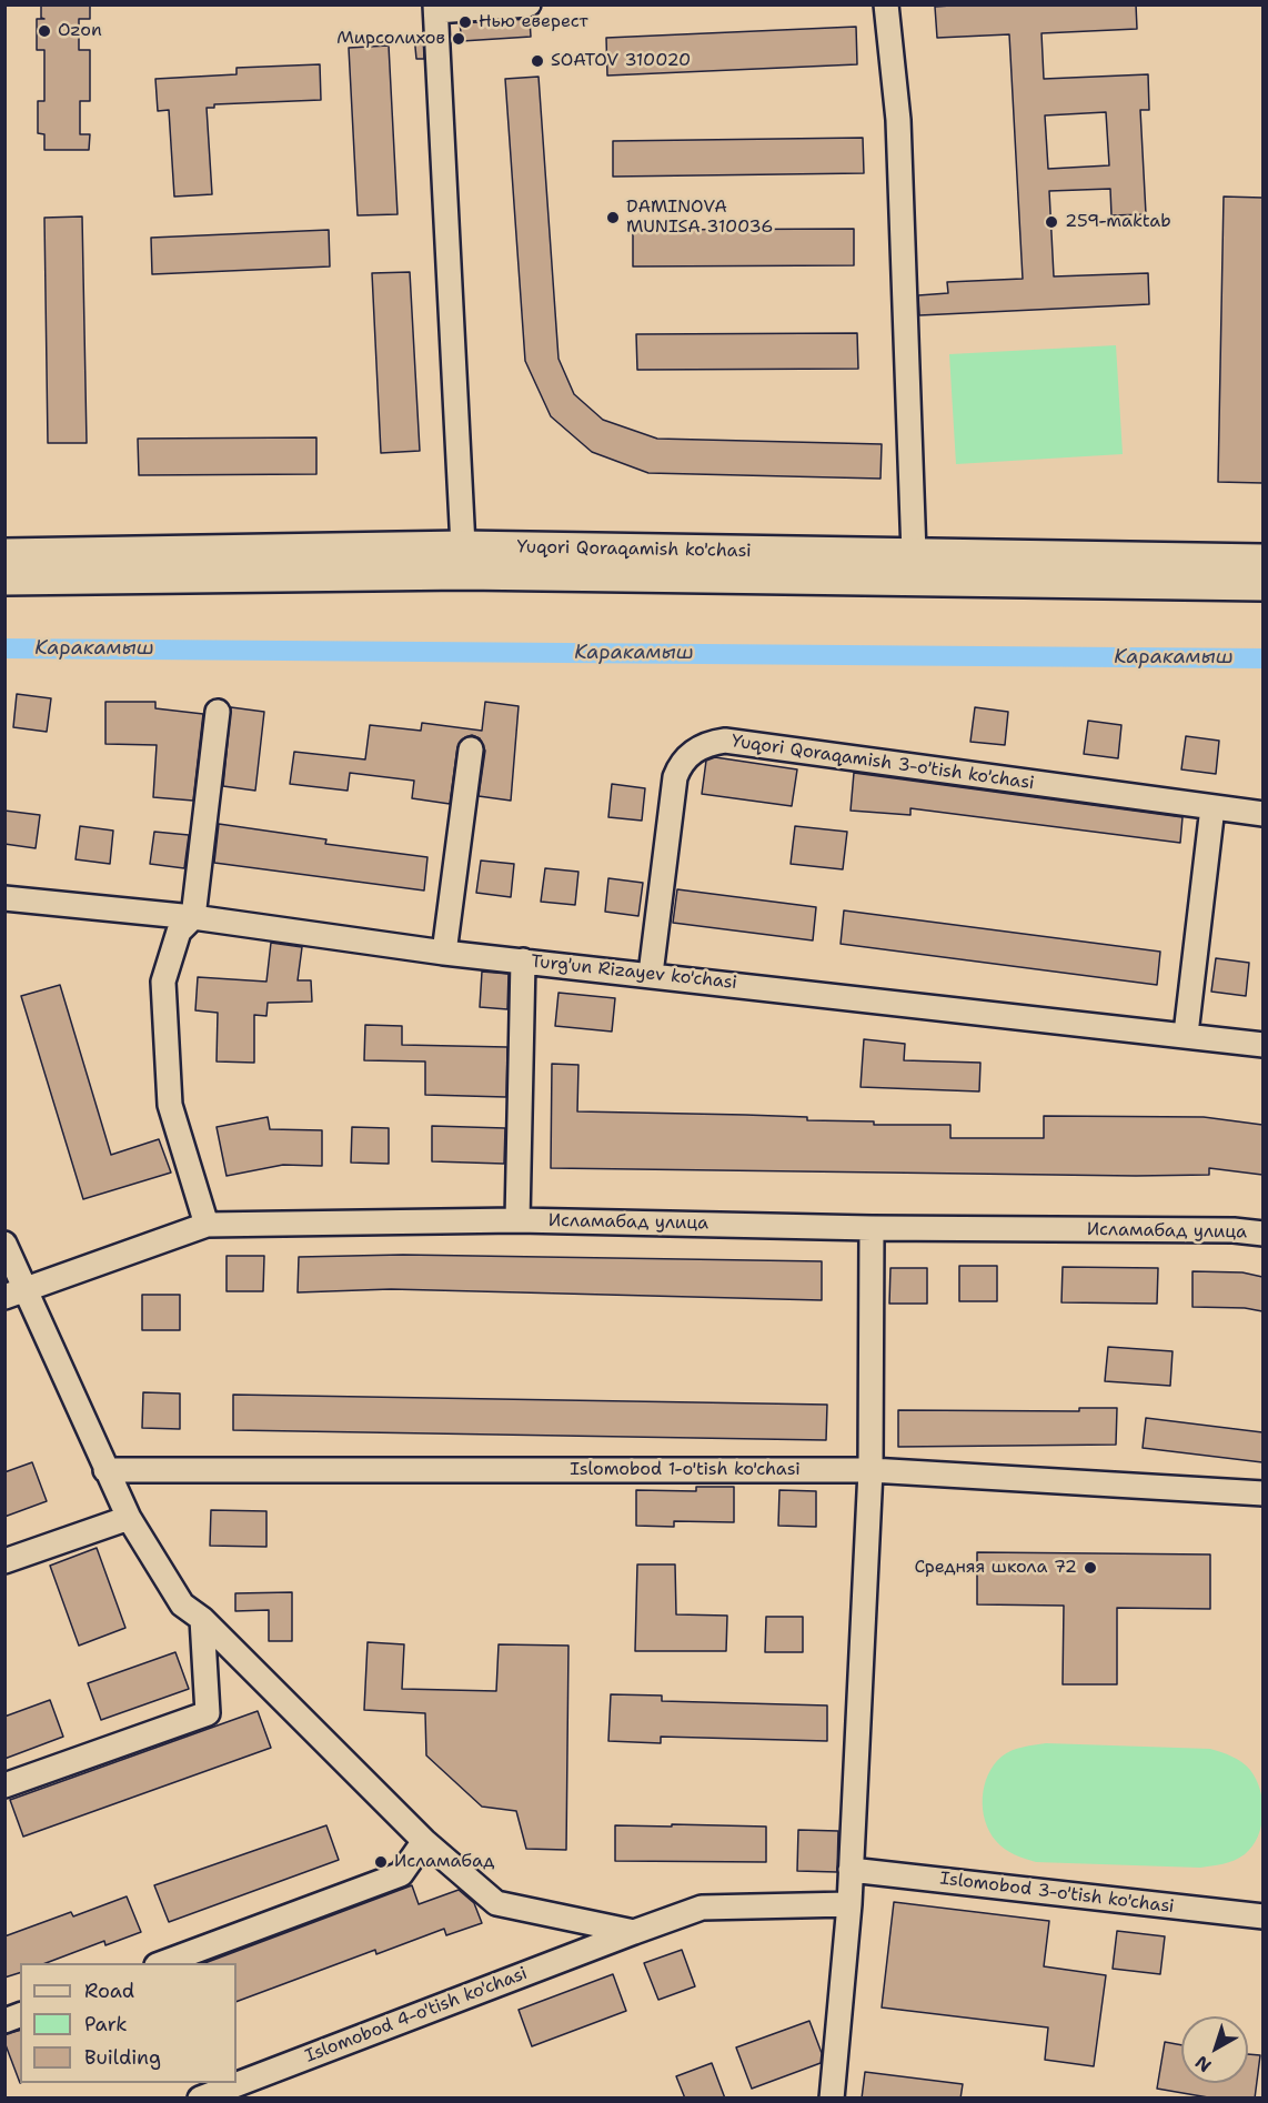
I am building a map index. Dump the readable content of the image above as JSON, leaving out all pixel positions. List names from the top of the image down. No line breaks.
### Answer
{"streets":{"main road":["Yuqori Qoraqamish ko'chasi"],"street":["Yuqori Qoraqamish 3-o'tish ko'chasi","Turg'un Rizayev ko'chasi","Исламабад улица","Islomobod 1-o'tish ko'chasi","Islomobod 3-o'tish ko'chasi","Islomobod 4-o'tish ko'chasi"]},"crossings":[["Yuqori Qoraqamish 3-o'tish ko'chasi","Turg'un Rizayev ko'chasi"]],"water":["Каракамыш"],"places":["Нью еверест","Ozon","Мирсолихов","SOATOV 310020","DAMINOVA MUNISA 310036","259-maktab","Средняя школа 72","Исламабад"],"legend":["Road","Park","Building"],"north":"bottom left"}
